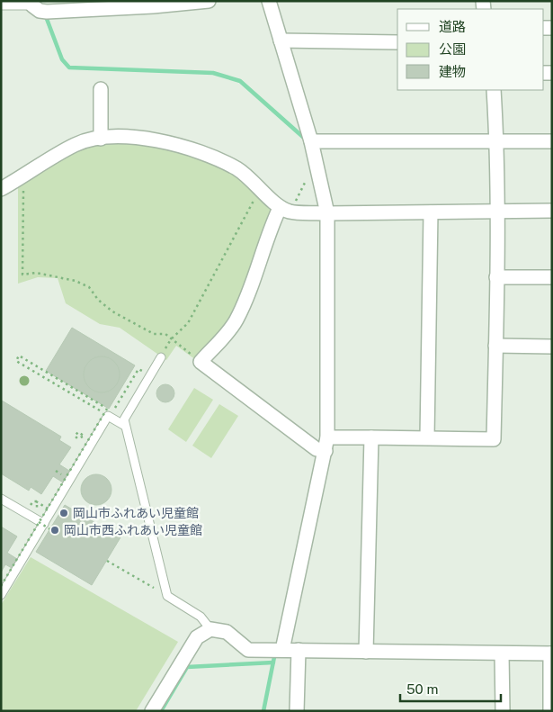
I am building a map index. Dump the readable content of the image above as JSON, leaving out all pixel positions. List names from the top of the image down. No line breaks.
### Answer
{"places":["岡山市ふれあい児童館","岡山市西ふれあい児童館"],"legend":["道路","公園","建物"],"scale_bar":"50 m"}
